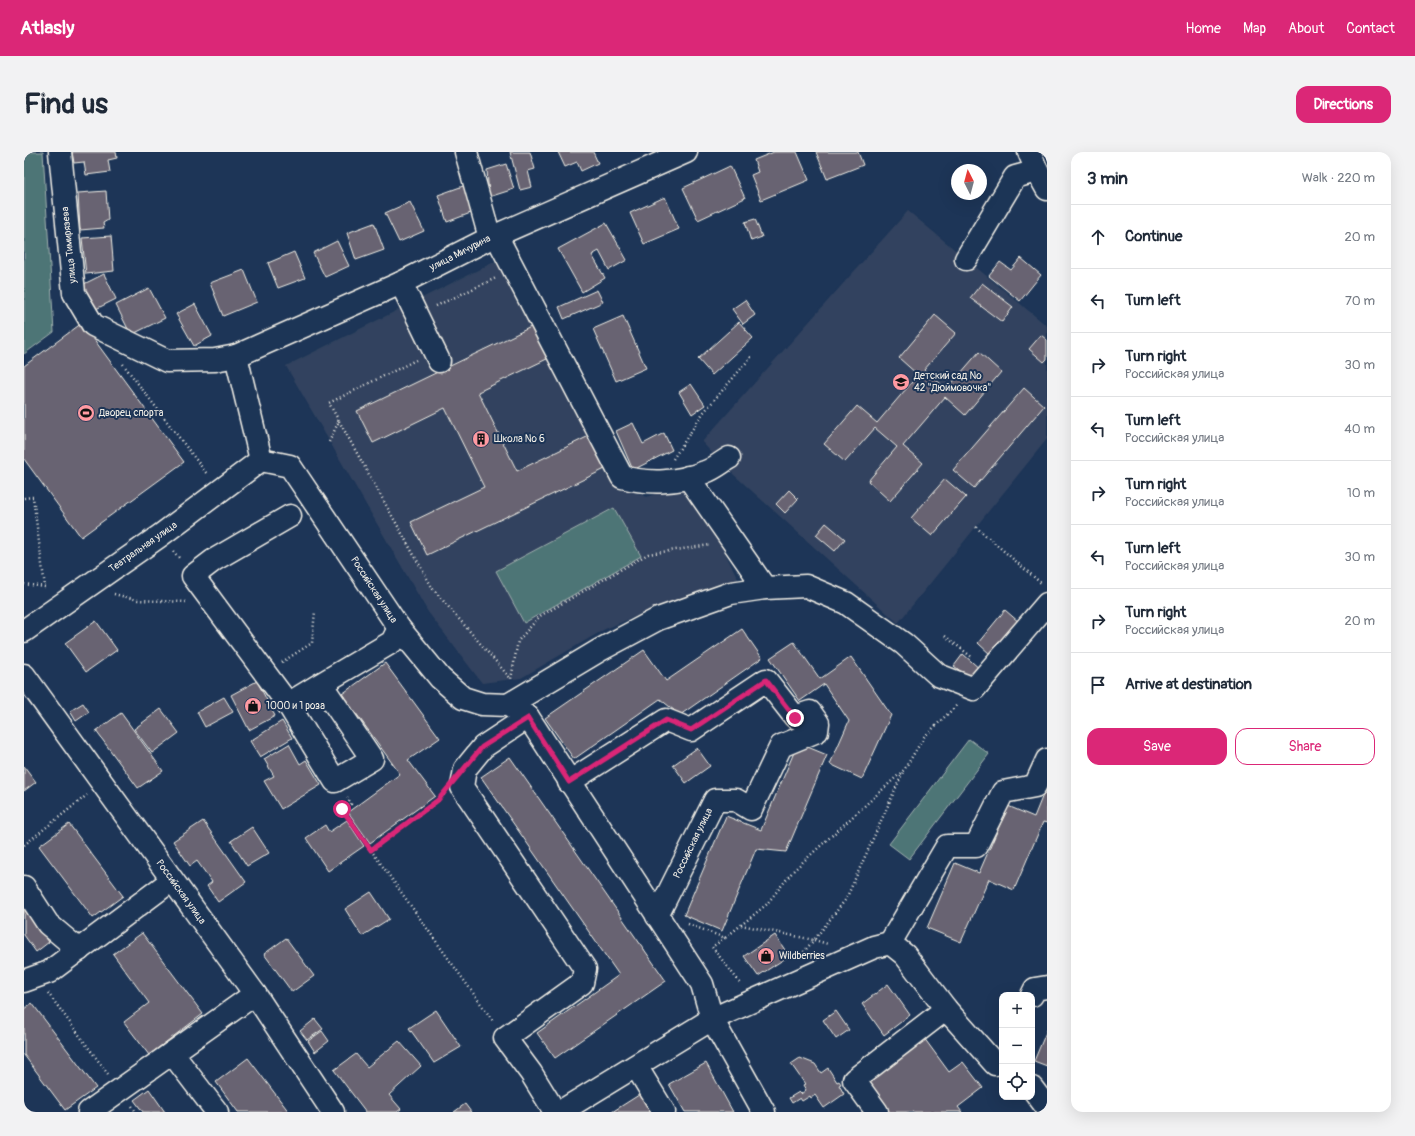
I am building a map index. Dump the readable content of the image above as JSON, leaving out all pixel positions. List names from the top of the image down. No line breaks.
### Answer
{"streets":{"street":["улица Тимирязева","улица Мичурина","Театральная улица","Российская улица"]},"crossings":[["улица Тимирязева","улица Мичурина"],["Театральная улица","Российская улица"]],"places":{"school or university":["Детский сад № 42 \"Дюймовочка\""],"sports":["Дворец спорта"],"building":["Школа № 6"],"shop":["1000 и 1 роза","Wildberries"]},"north":"top","page":{"header":"Atlasly","nav":["Home","Map","About","Contact"],"buttons":["Directions",["Save","Share"]],"title":"Find us","heading":["3 min","Walk · 220 m"],"list":[["Continue","20 m"],["Turn left","70 m"],["Turn right","Российская улица","30 m"],["Turn left","Российская улица","40 m"],["Turn right","Российская улица","10 m"],["Turn left","Российская улица","30 m"],["Turn right","Российская улица","20 m"],"Arrive at destination"],"map_buttons":["+","−"]}}
